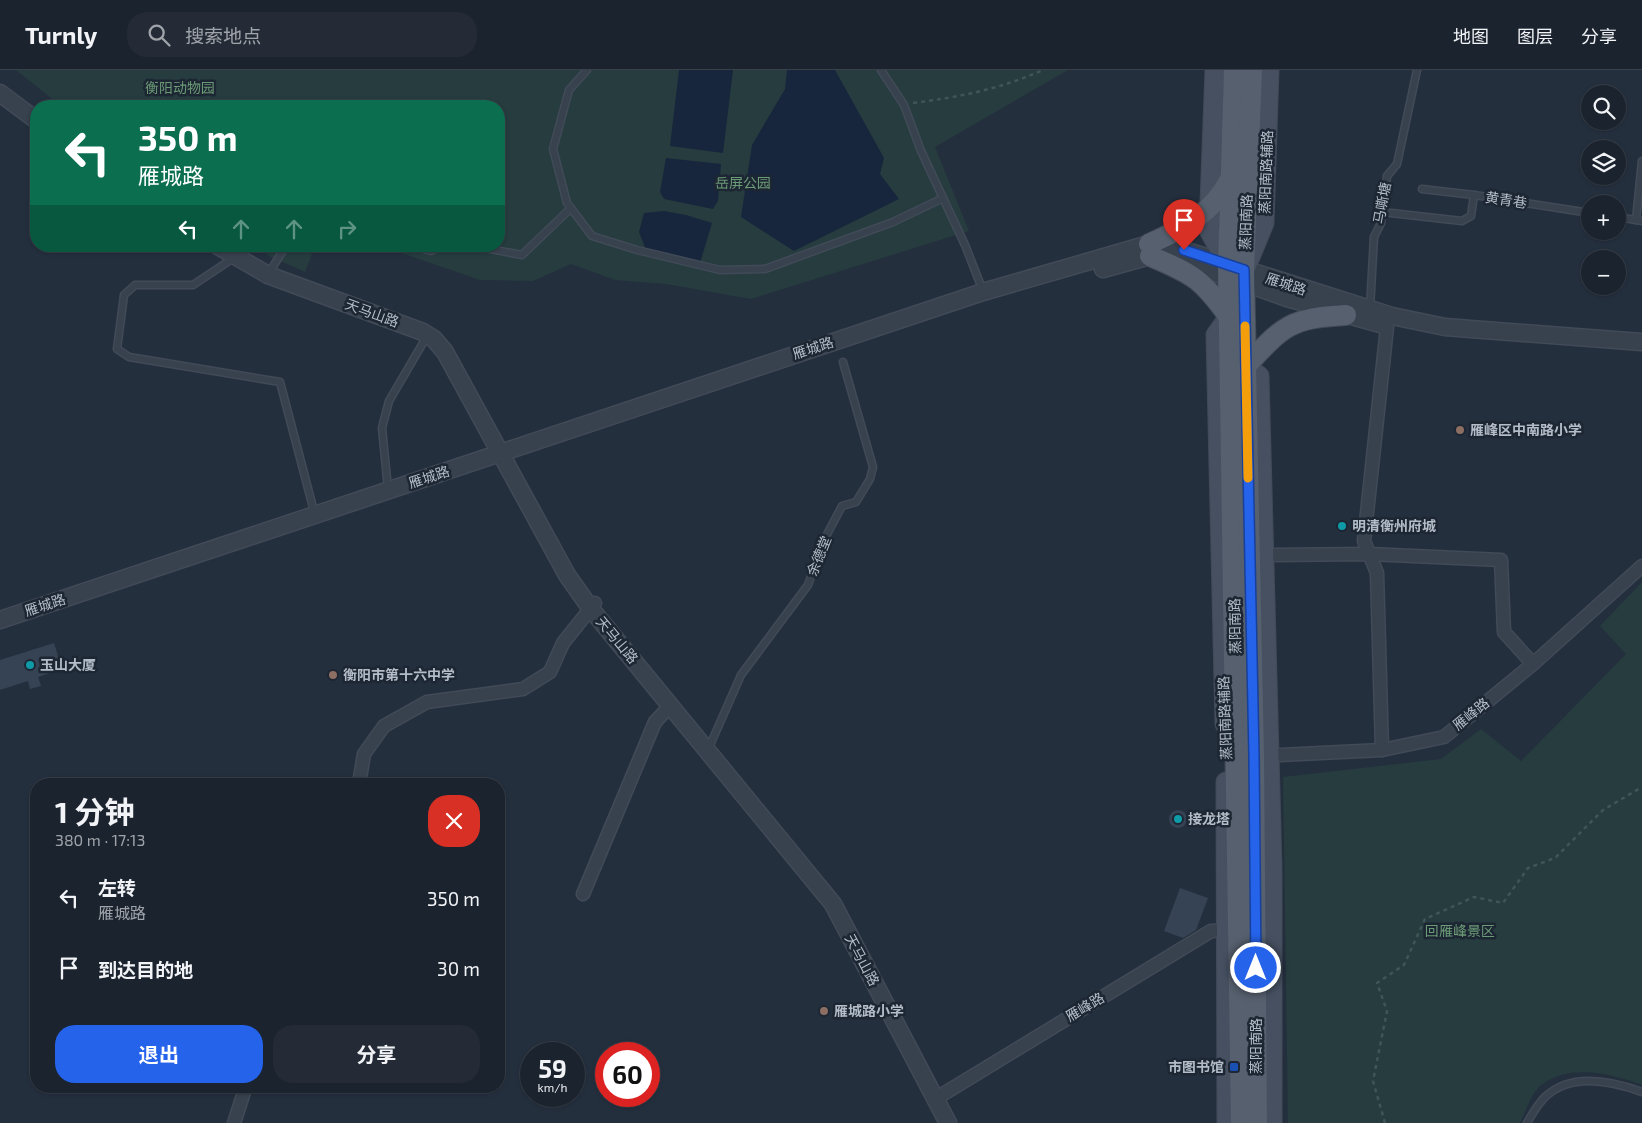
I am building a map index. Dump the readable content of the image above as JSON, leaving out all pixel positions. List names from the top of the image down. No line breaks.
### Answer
{"streets":{"main road":["蒸阳南路辅路","蒸阳南路"],"street":["雁城路","天马山路","雁峰路"],"lane":["黄青巷","马嘶塘","余德堂"]},"crossings":[["蒸阳南路辅路","蒸阳南路"],["蒸阳南路辅路","雁城路"],["黄青巷","马嘶塘"],["马嘶塘","雁城路"],["蒸阳南路","雁城路"],["蒸阳南路","雁峰路"],["雁城路","天马山路"],["天马山路","余德堂"],["天马山路","雁峰路"]],"parks":["衡阳动物园","岳屏公园","回雁峰景区"],"places":{"other":["雁峰区中南路小学","明清衡州府城","玉山大厦","衡阳市第十六中学","接龙塔","雁城路小学"],"transit":["市图书馆"]},"page":{"header":"Turnly","search":"搜索地点","nav":["地图","图层","分享"],"map_buttons":["+","−"],"turn":["350 m","雁城路"],"heading":["1 分钟","380 m · 17:13"],"list":[{"name":"左转","note":"雁城路","value":"350 m"},{"name":"到达目的地","value":"30 m"}],"buttons":["退出","分享"],"speed":"59 km/h","limit":"60"}}
